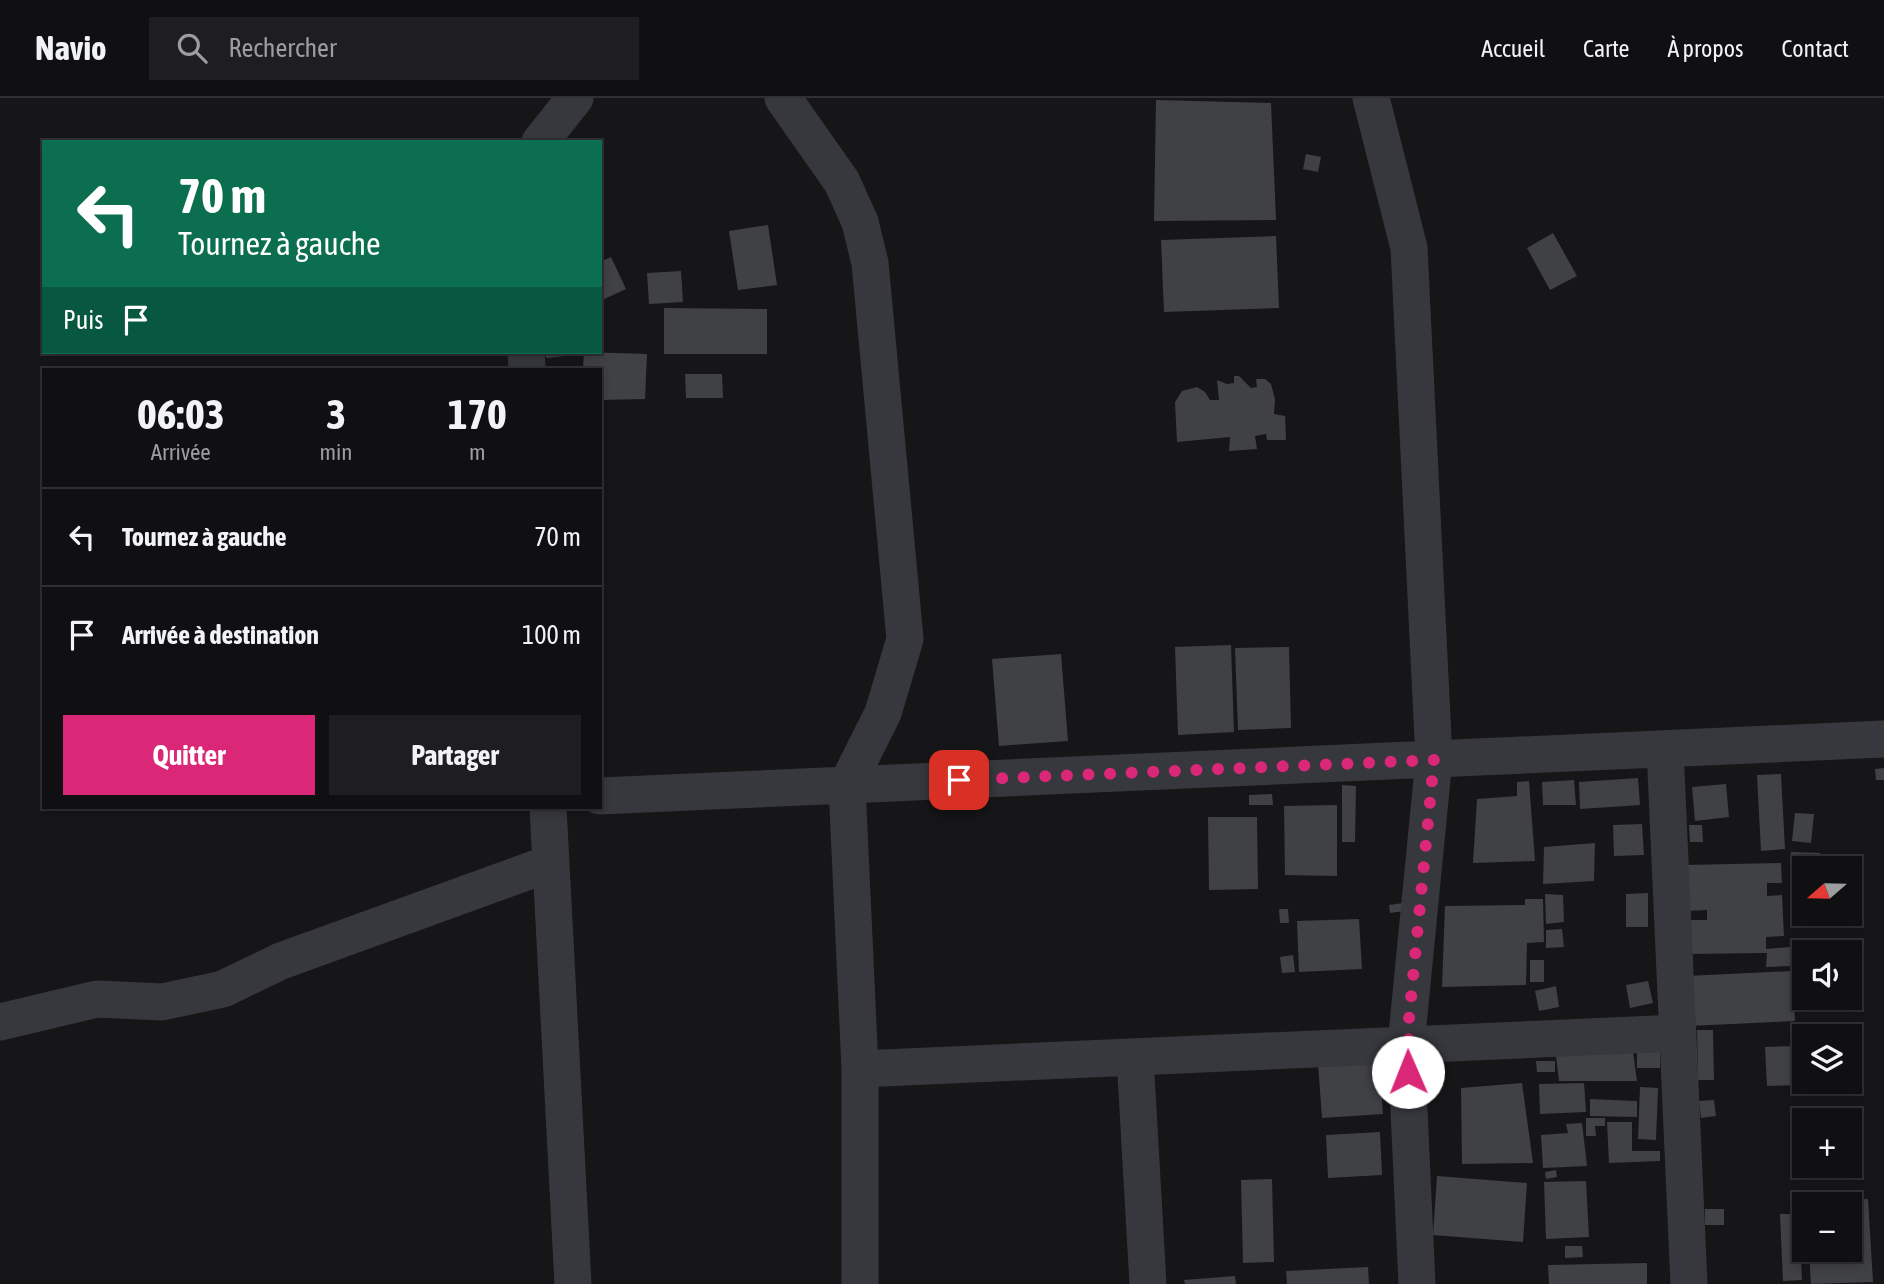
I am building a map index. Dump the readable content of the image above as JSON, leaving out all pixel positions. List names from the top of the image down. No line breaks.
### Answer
{"north":"left","page":{"header":"Navio","search":"Rechercher","nav":["Accueil","Carte","À propos","Contact"],"turn":["70 m","Tournez à gauche"],"then":"Puis","eta":["06:03","Arrivée","3","min","170","m"],"list":[{"name":"Tournez à gauche","value":"70 m"},{"name":"Arrivée à destination","value":"100 m"}],"buttons":["Quitter","Partager"],"map_buttons":["+","−"]}}
